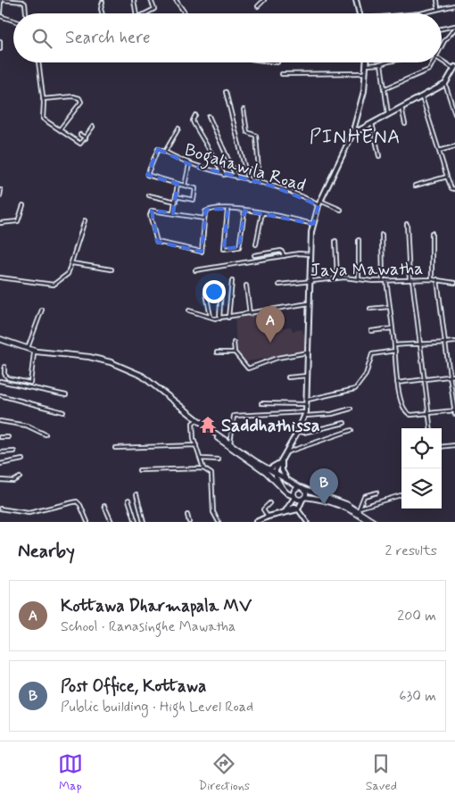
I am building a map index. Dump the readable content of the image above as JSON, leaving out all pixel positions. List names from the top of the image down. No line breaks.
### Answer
{"streets":{"street":["Bogahawila Road","Jaya Mawatha"]},"districts":["PINHENA"],"places":{"temple":["Saddhathissa"]},"page":{"search":"Search here","pins":["A","B"],"heading":["Nearby","2 results"],"list":[{"mark":"A","name":"Kottawa Dharmapala MV","note":"School · Ranasinghe Mawatha","value":"200 m"},{"mark":"B","name":"Post Office, Kottawa","note":"Public building · High Level Road","value":"630 m"}],"nav":["Map","Directions","Saved"]}}
